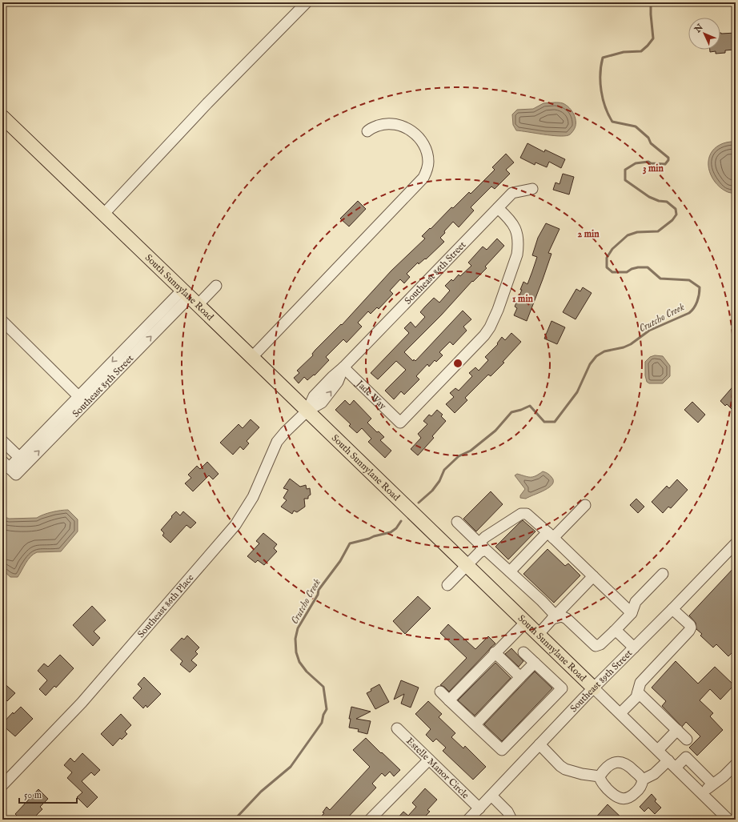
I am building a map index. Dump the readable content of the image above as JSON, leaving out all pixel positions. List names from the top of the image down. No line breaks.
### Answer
{"streets":{"main road":["South Sunnylane Road"],"street":["Southeast 86th Street","Southeast 85th Street","Jade Way","Southeast 86th Place","Southeast 89th Street","Estelle Manor Circle"]},"crossings":[["Southeast 86th Street","South Sunnylane Road"],["Southeast 86th Street","Jade Way"],["Southeast 86th Street","Southeast 86th Place"],["South Sunnylane Road","Southeast 85th Street"],["South Sunnylane Road","Southeast 86th Place"],["South Sunnylane Road","Southeast 89th Street"],["Southeast 89th Street","Estelle Manor Circle"]],"water":["Crutcho Creek"],"scale_bar":"50 m","north":"top left","rings":["3 min","2 min","1 min"]}
